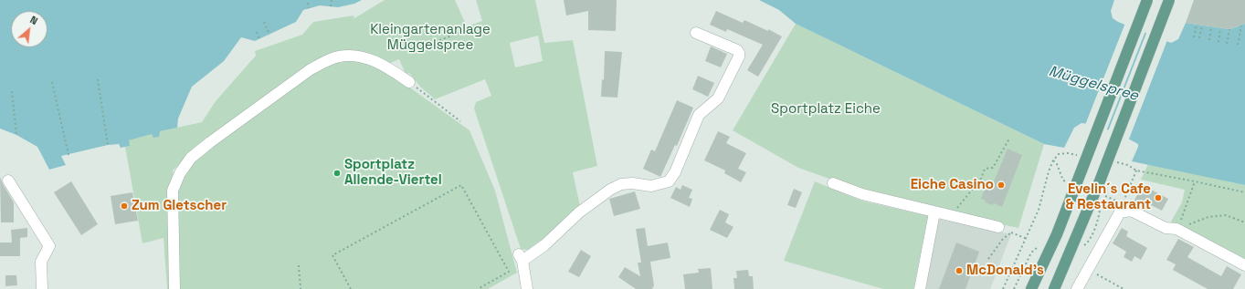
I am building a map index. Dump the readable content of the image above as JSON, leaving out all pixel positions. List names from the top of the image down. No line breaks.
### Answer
{"water":["Müggelspree"],"parks":["Kleingartenanlage Müggelspree","Sportplatz Eiche"],"places":["Sportplatz Allende-Viertel","Eiche Casino","Evelin´s Cafe & Restaurant","Zum Gletscher","McDonald's"],"north":"top right"}
